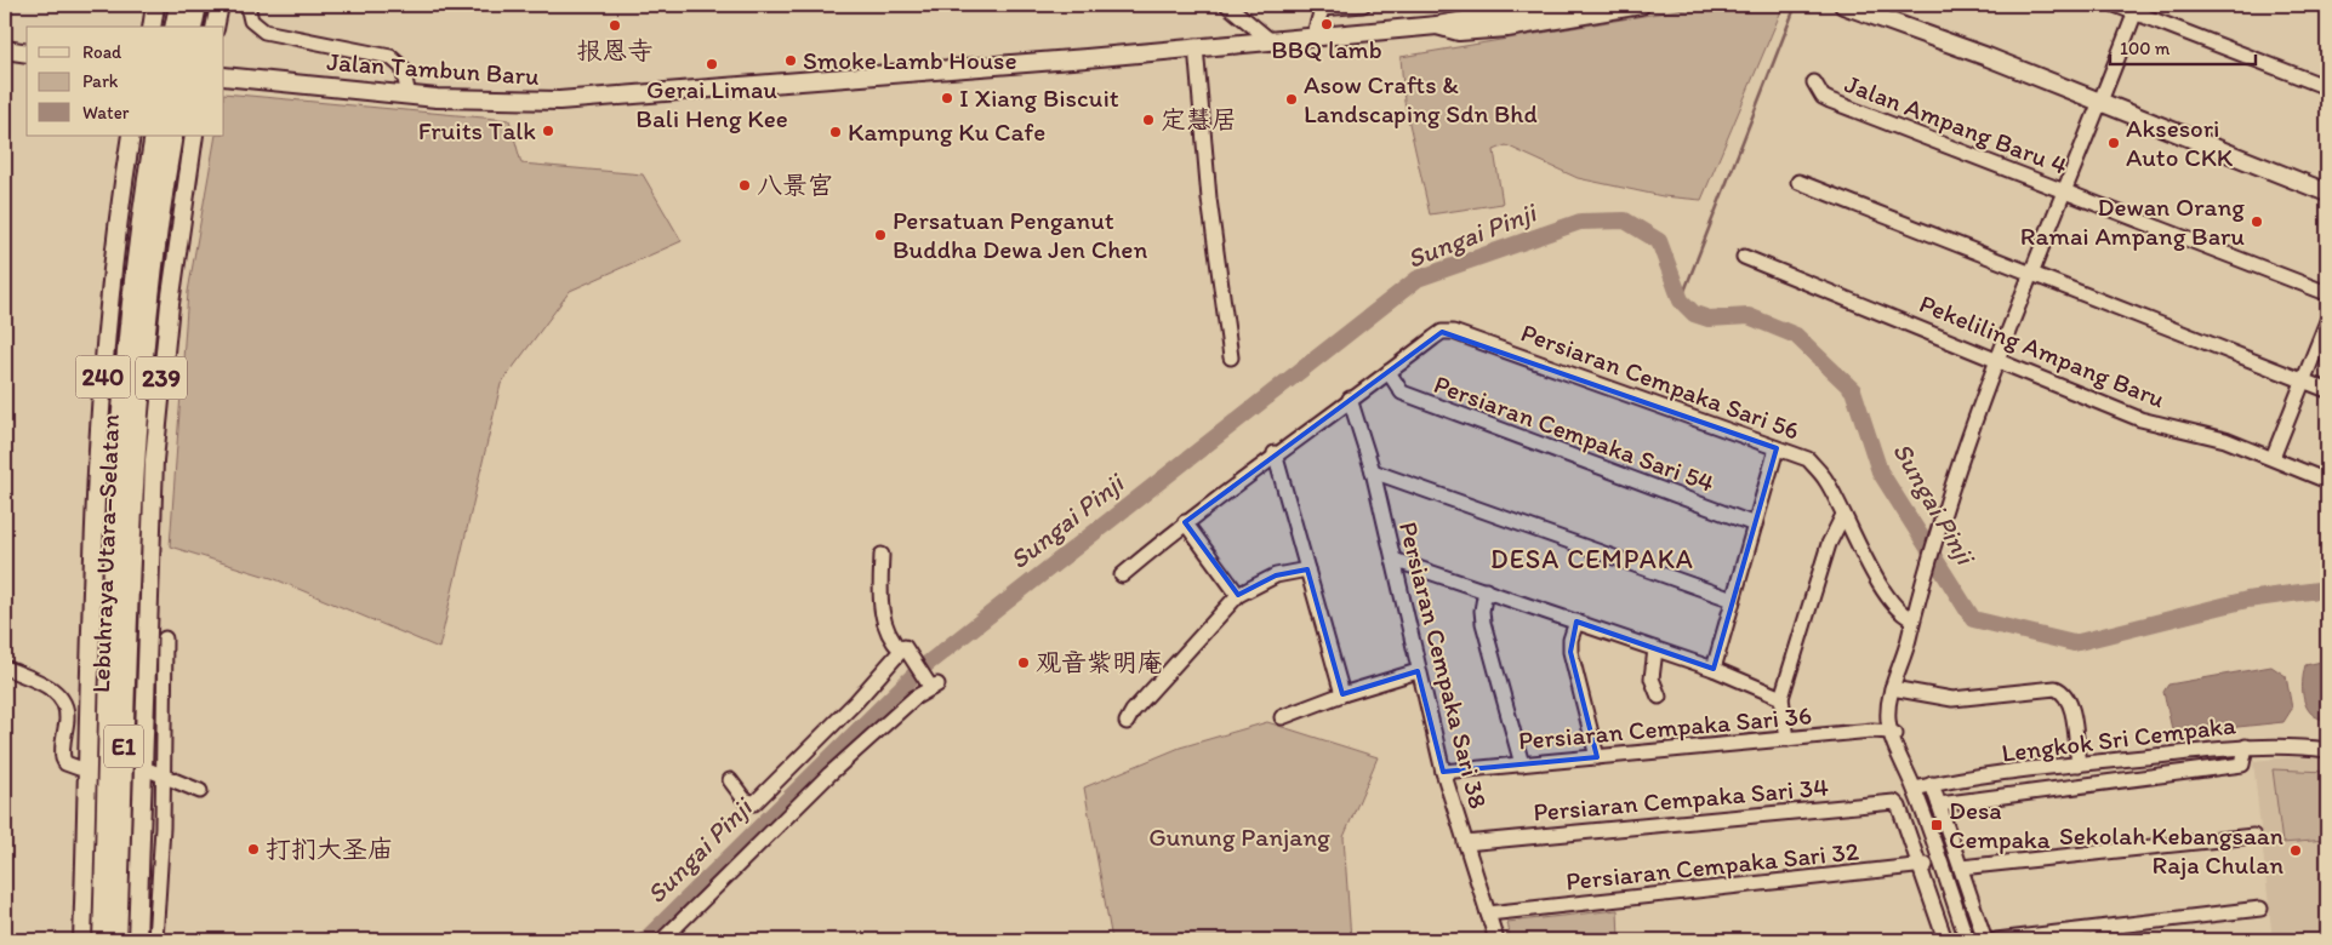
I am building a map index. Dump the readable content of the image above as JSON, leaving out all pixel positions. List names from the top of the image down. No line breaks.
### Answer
{"streets":{"highway":["Lebuhraya Utara–Selatan","E1"],"main road":["Jalan Tambun Baru","240","239"],"street":["Jalan Ampang Baru 4","Pekeliling Ampang Baru","Persiaran Cempaka Sari 56","Persiaran Cempaka Sari 54","Persiaran Cempaka Sari 38","Persiaran Cempaka Sari 36","Lengkok Sri Cempaka","Persiaran Cempaka Sari 34","Persiaran Cempaka Sari 32"]},"crossings":[["Persiaran Cempaka Sari 56","Persiaran Cempaka Sari 54"],["Persiaran Cempaka Sari 38","Persiaran Cempaka Sari 36"],["Persiaran Cempaka Sari 38","Persiaran Cempaka Sari 34"],["Persiaran Cempaka Sari 38","Persiaran Cempaka Sari 32"],["Persiaran Cempaka Sari 34","Persiaran Cempaka Sari 32"]],"districts":["DESA CEMPAKA"],"water":["Sungai Pinji"],"parks":["Gunung Panjang"],"places":{"other":["BBQ lamb","报恩寺","Smoke Lamb House","Gerai Limau Bali Heng Kee","I Xiang Biscuit","Asow Crafts & Landscaping Sdn Bhd","定慧居","Fruits Talk","Kampung Ku Cafe","Aksesori Auto CKK","八景宫","Dewan Orang Ramai Ampang Baru","Persatuan Penganut Buddha Dewa Jen Chen","观音紫明庵","打扪大圣庙","Sekolah Kebangsaan Raja Chulan"],"transit":["Desa Cempaka"]},"legend":["Road","Park","Water"],"scale_bar":"100 m"}
